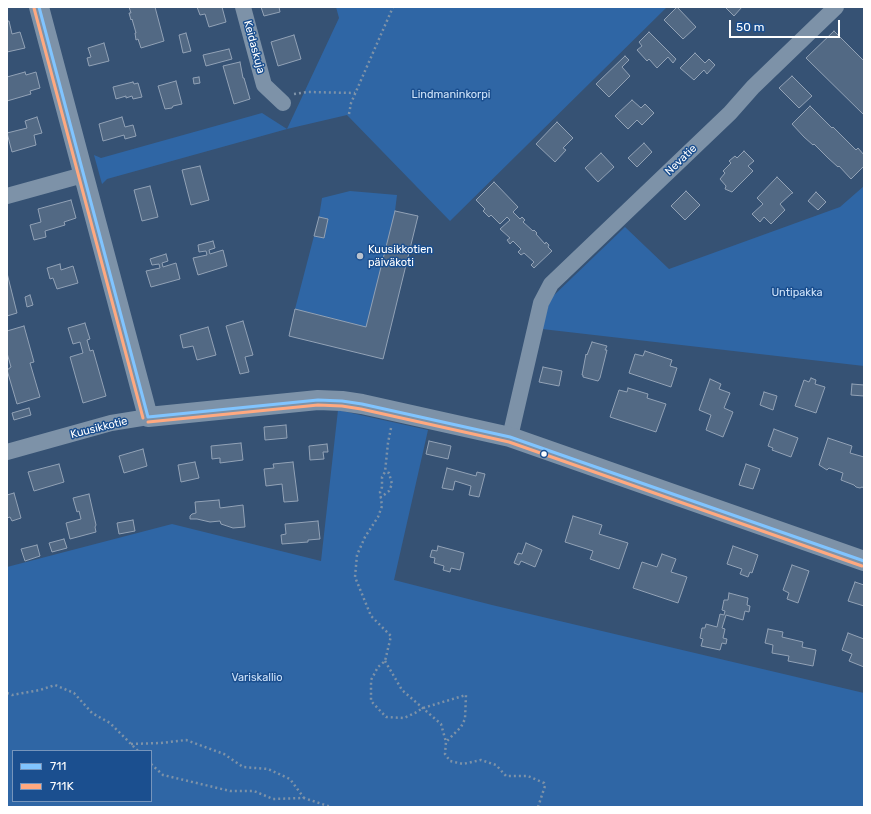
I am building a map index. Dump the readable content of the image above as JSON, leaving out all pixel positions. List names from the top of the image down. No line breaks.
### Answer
{"streets":{"street":["Keidaskuja","Nevatie","Kuusikkotie"]},"crossings":[["Nevatie","Kuusikkotie"]],"parks":["Lindmaninkorpi","Untipakka","Variskallio"],"places":["Kuusikkotien päiväkoti"],"lines":["transit line 711","transit line 711K"],"legend":["711","711K"],"scale_bar":"50 m"}
